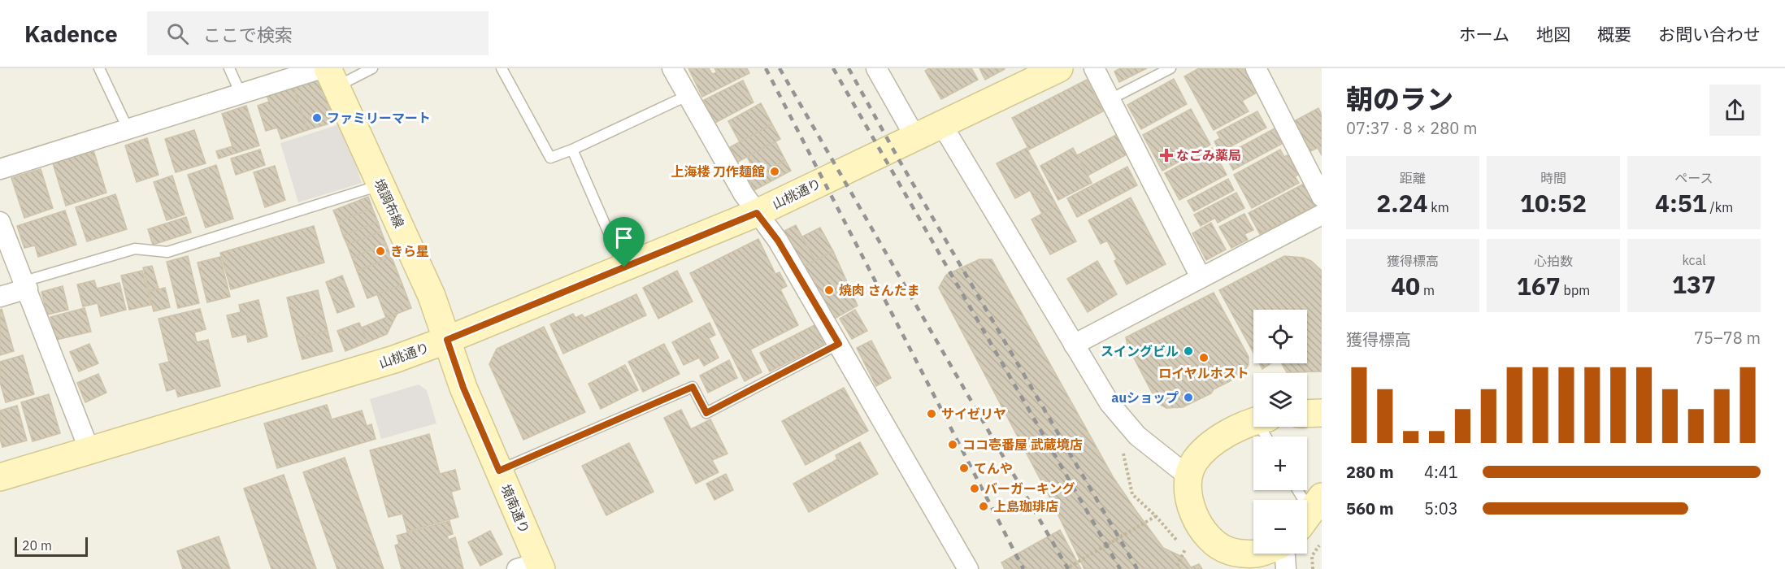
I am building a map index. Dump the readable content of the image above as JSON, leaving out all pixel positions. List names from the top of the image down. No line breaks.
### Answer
{"streets":{"street":["山桃通り","境調布線","境南通り"]},"crossings":[["山桃通り","境調布線"],["山桃通り","境南通り"],["境調布線","境南通り"]],"places":{"other":["ファミリーマート","上海楼 刀作麺館","きら星","焼肉 さんたま","スイングビル","ロイヤルホスト","auショップ","サイゼリヤ","ココ壱番屋 武蔵境店","てんや","バーガーキング","上島珈琲店"],"health":["なごみ薬局"]},"scale_bar":"20 m","page":{"header":"Kadence","search":"ここで検索","nav":["ホーム","地図","概要","お問い合わせ"],"heading":["朝のラン","07:37 · 8 × 280 m"],"stats":[["距離","2.24 km"],["時間","10:52"],["ペース","4:51 /km"],["獲得標高","40 m"],["心拍数","167 bpm"],["kcal","137"]],"map_buttons":["+","−"],"chart":["獲得標高","75–78 m"],"list":[{"name":"280 m","note":"4:41"},{"name":"560 m","note":"5:03"}],"scale":"20 m"}}
